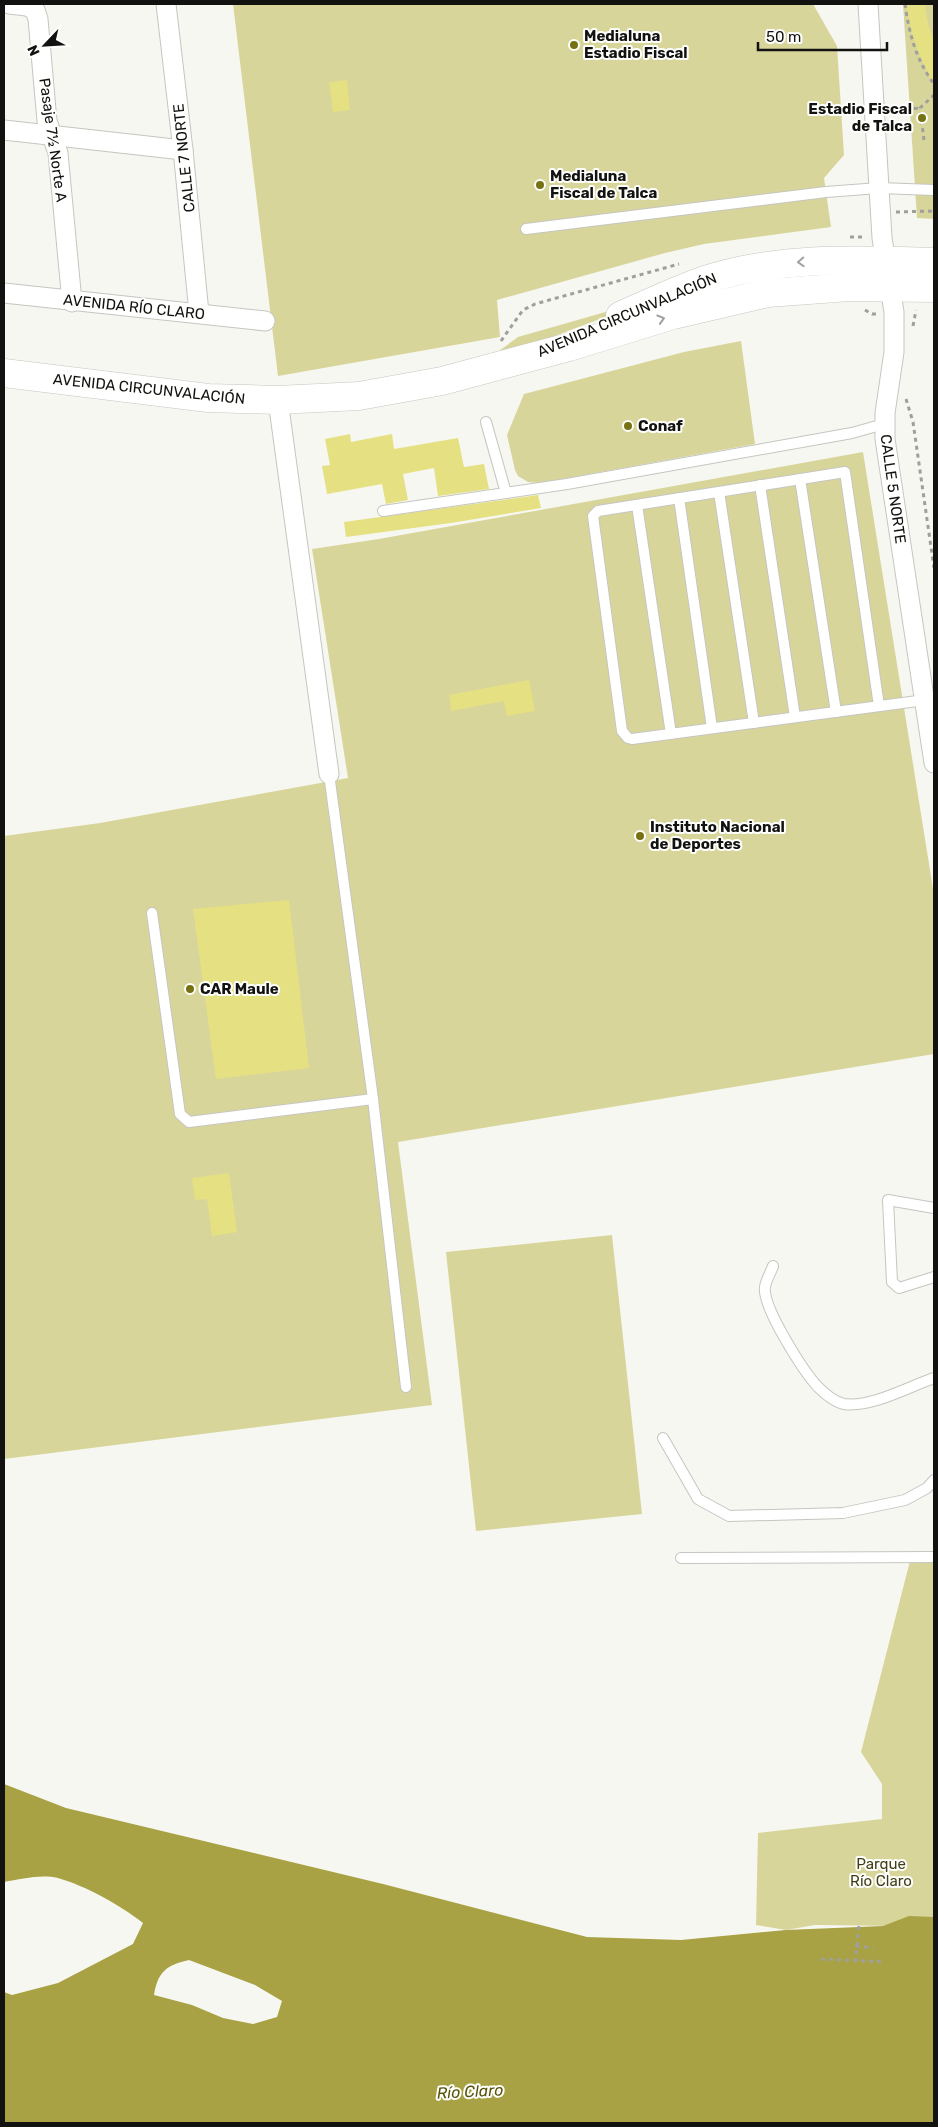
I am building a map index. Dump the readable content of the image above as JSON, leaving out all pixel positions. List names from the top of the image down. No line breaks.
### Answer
{"streets":{"main road":["AVENIDA CIRCUNVALACIÓN"],"street":["Pasaje 7½ Norte A","CALLE 7 NORTE","AVENIDA RÍO CLARO","CALLE 5 NORTE"]},"crossings":[["Pasaje 7½ Norte A","AVENIDA RÍO CLARO"],["CALLE 7 NORTE","AVENIDA RÍO CLARO"],["AVENIDA CIRCUNVALACIÓN","CALLE 5 NORTE"]],"water":["Río Claro"],"parks":["Parque Río Claro"],"places":["Medialuna Estadio Fiscal","Estadio Fiscal de Talca","Medialuna Fiscal de Talca","Conaf","Instituto Nacional de Deportes","CAR Maule"],"scale_bar":"50 m","north":"bottom left"}
